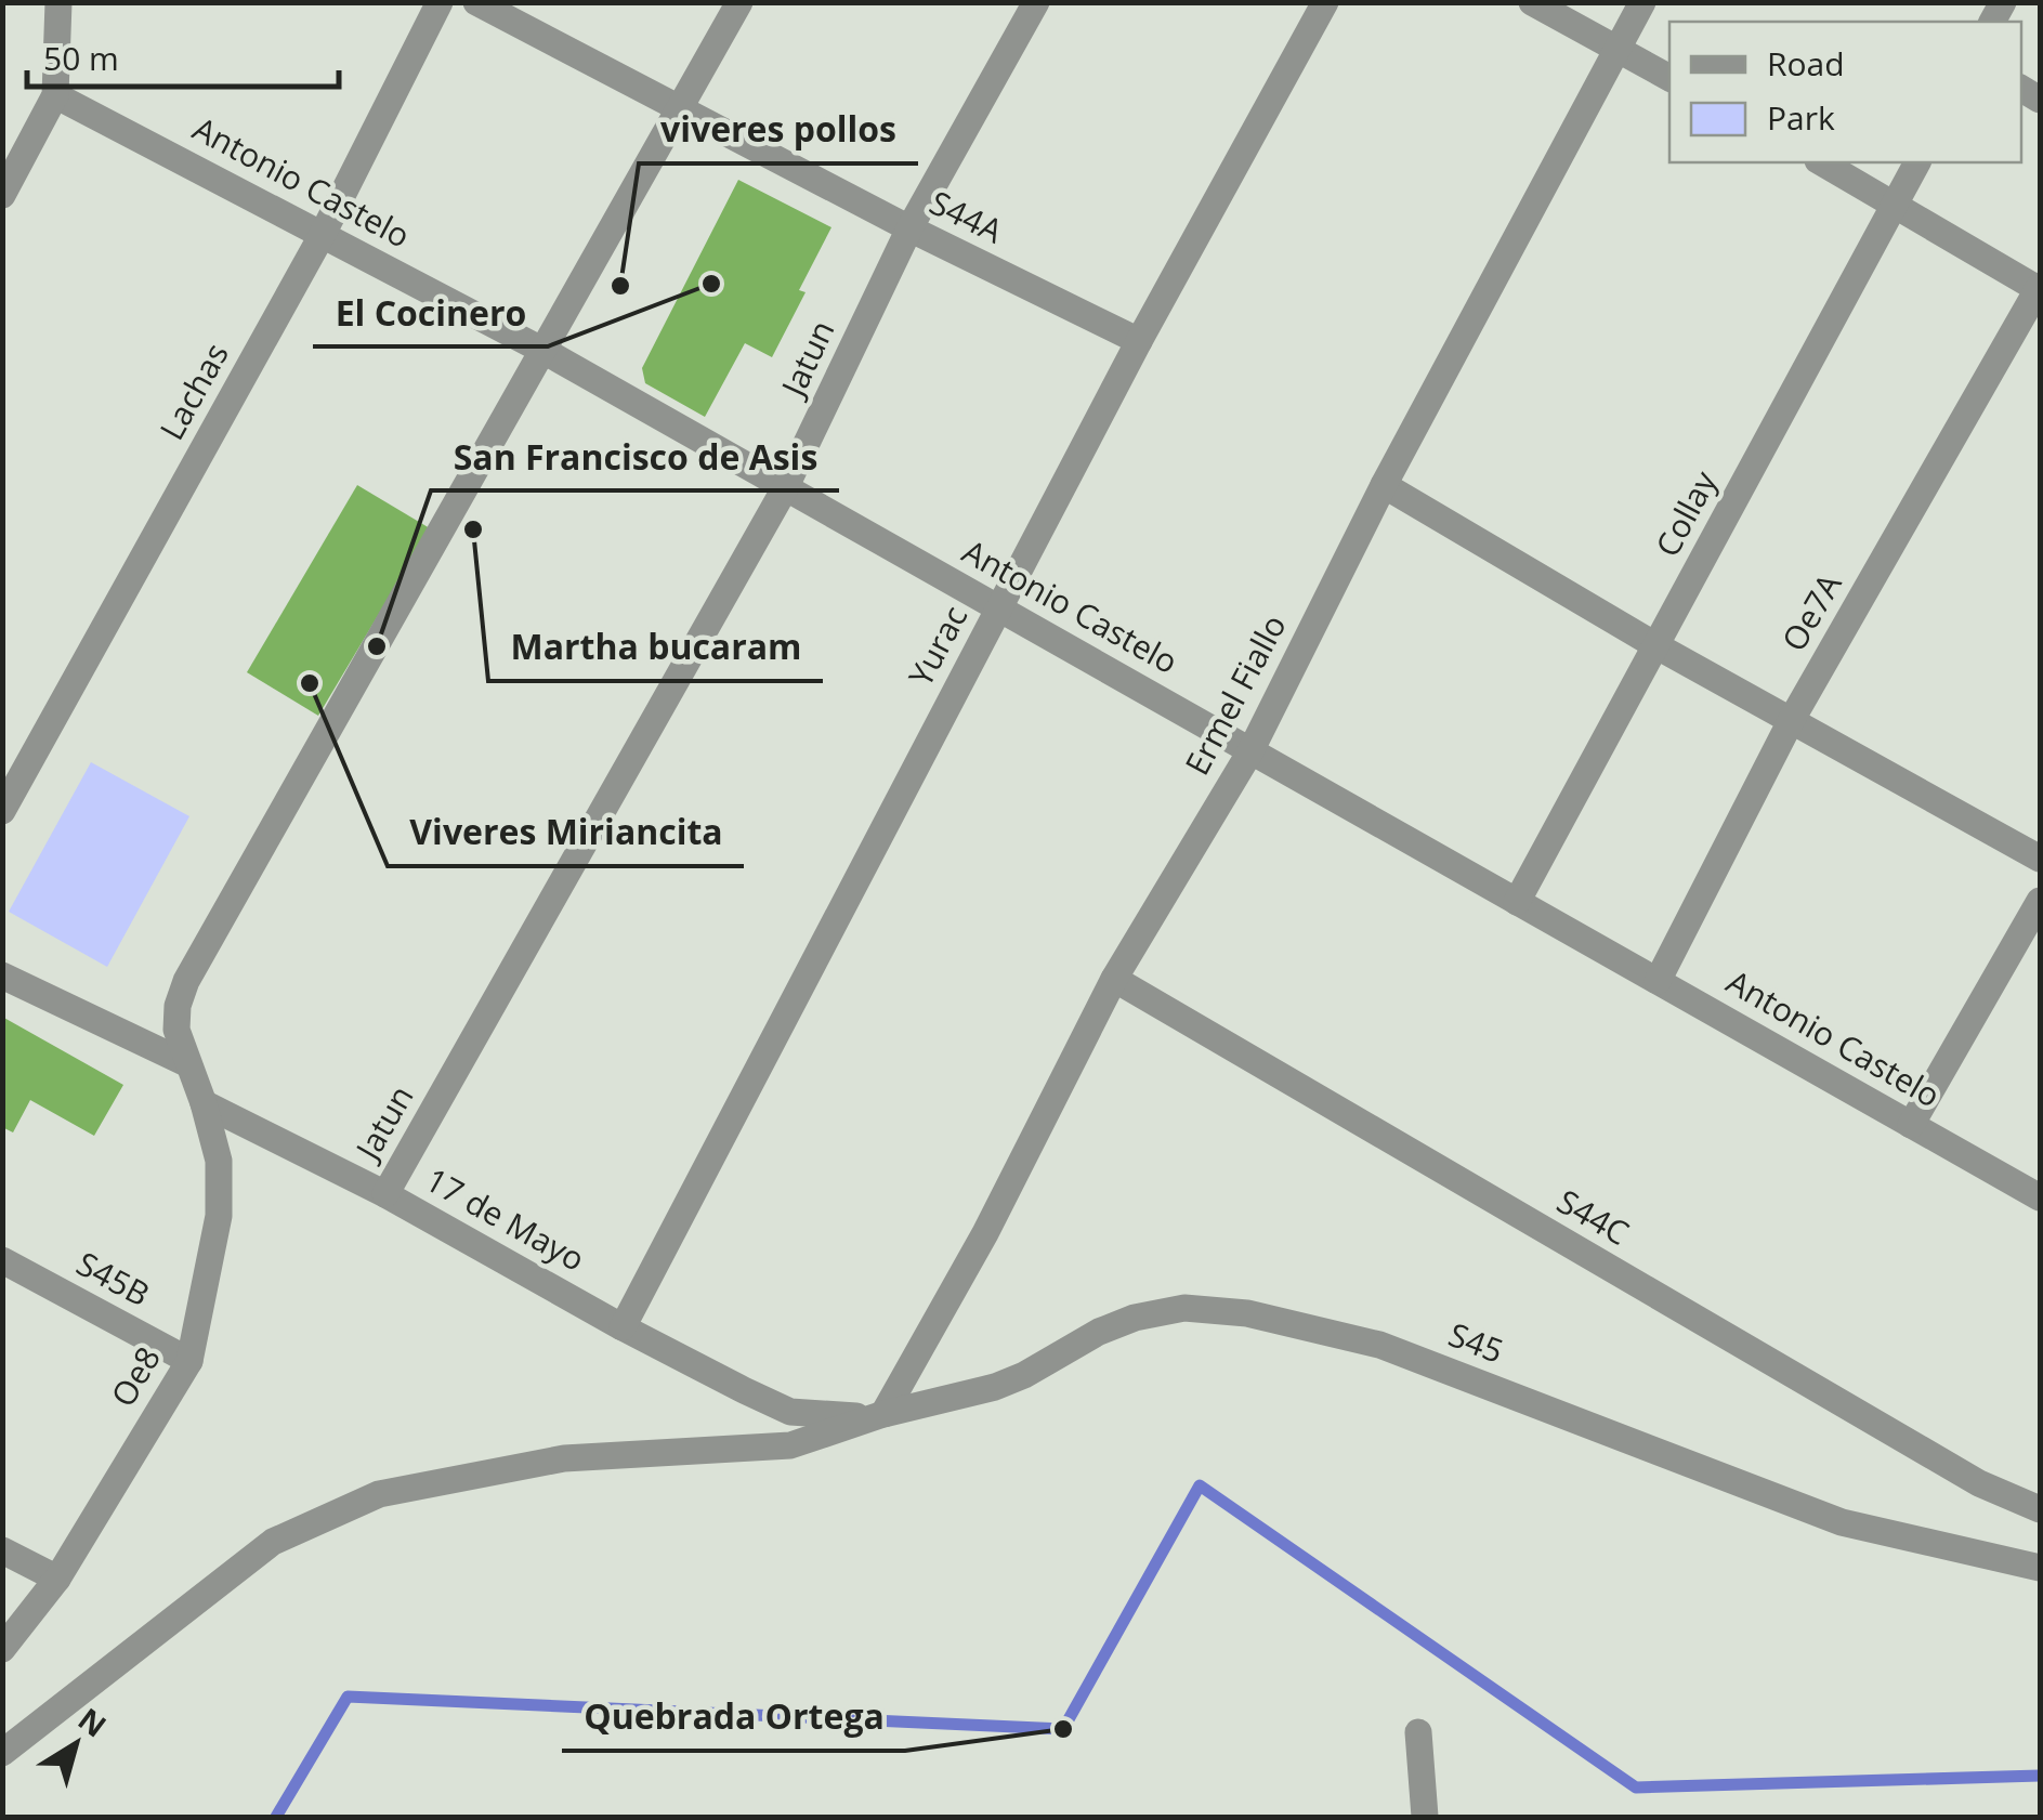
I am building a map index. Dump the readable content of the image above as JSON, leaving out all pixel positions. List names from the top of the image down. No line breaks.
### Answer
{"streets":{"street":["Antonio Castelo","S44A","Jatun","Lachas","Collay","Oe7A","Yurac","Ermel Fiallo","S44C","17 de Mayo","S45B","S45","Oe8"]},"crossings":[["Antonio Castelo","Jatun"],["Antonio Castelo","Lachas"],["Antonio Castelo","Collay"],["Antonio Castelo","Oe7A"],["Antonio Castelo","Yurac"],["Antonio Castelo","Ermel Fiallo"],["S44A","Jatun"],["S44A","Yurac"],["Jatun","17 de Mayo"],["Yurac","17 de Mayo"],["Ermel Fiallo","S44C"],["Ermel Fiallo","17 de Mayo"],["Ermel Fiallo","S45"],["17 de Mayo","S45"],["17 de Mayo","Oe8"],["S45B","Oe8"]],"places":["El Cocinero","viveres pollos","Martha bucaram","San Francisco de Asis","Viveres Miriancita","Quebrada Ortega"],"legend":["Road","Park"],"scale_bar":"50 m","north":"top right"}
